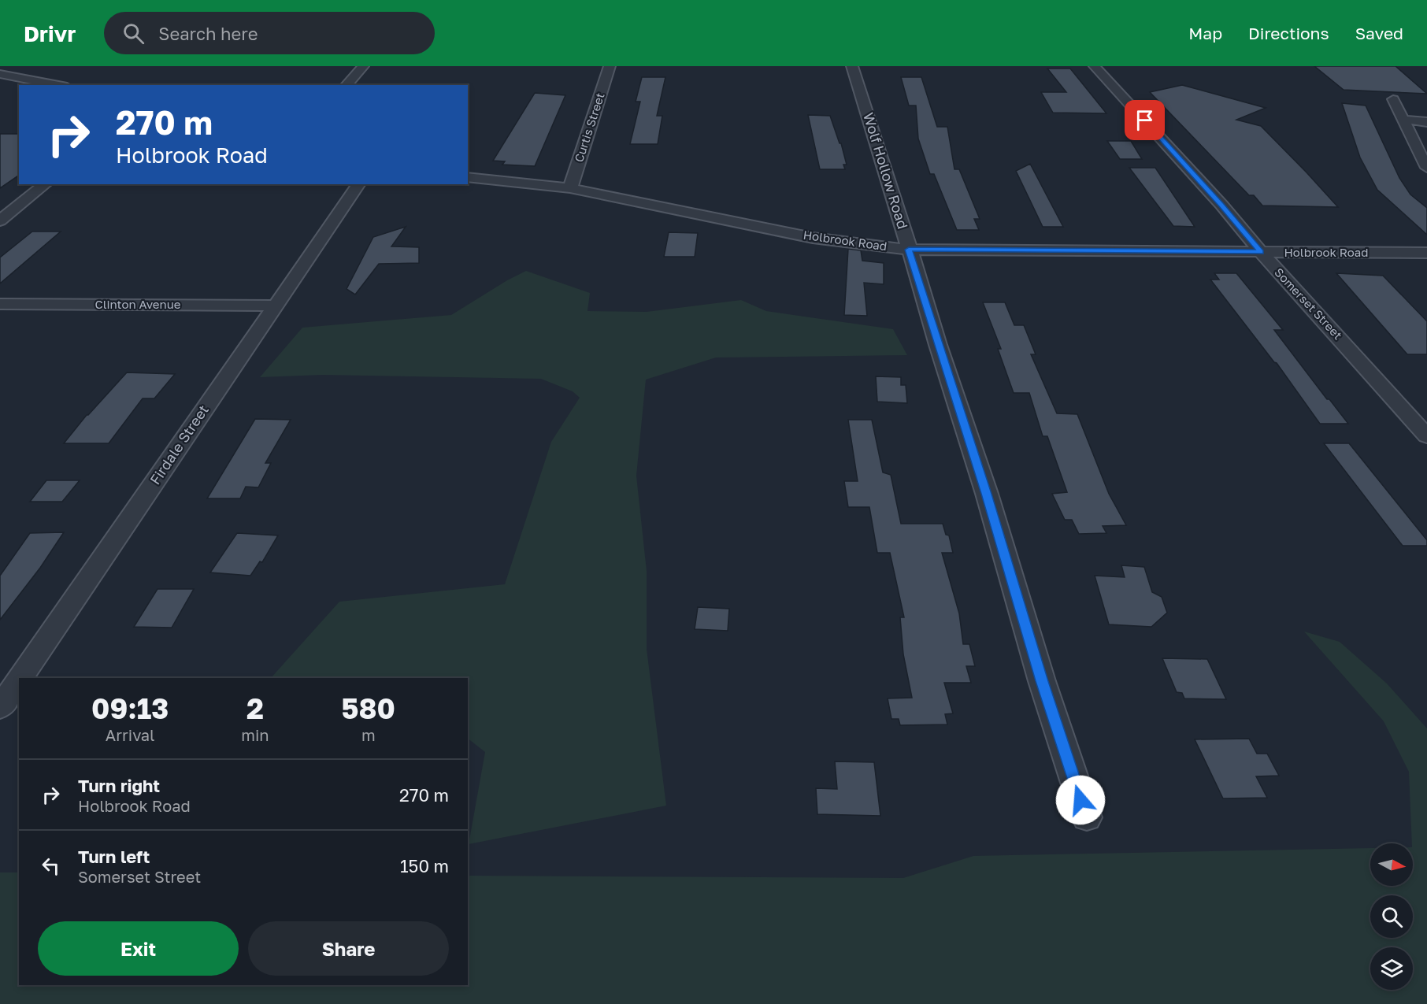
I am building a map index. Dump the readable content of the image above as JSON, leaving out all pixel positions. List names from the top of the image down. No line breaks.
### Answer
{"streets":{"street":["Curtis Street","Wolf Hollow Road","Holbrook Road","Somerset Street","Clinton Avenue","Firdale Street"]},"crossings":[["Curtis Street","Holbrook Road"],["Wolf Hollow Road","Holbrook Road"],["Holbrook Road","Somerset Street"],["Clinton Avenue","Firdale Street"]],"north":"right","page":{"header":"Drivr","search":"Search here","nav":["Map","Directions","Saved"],"turn":["270 m","Holbrook Road"],"eta":["09:13","Arrival","2","min","580","m"],"list":[{"name":"Turn right","note":"Holbrook Road","value":"270 m"},{"name":"Turn left","note":"Somerset Street","value":"150 m"}],"buttons":["Exit","Share"]}}
